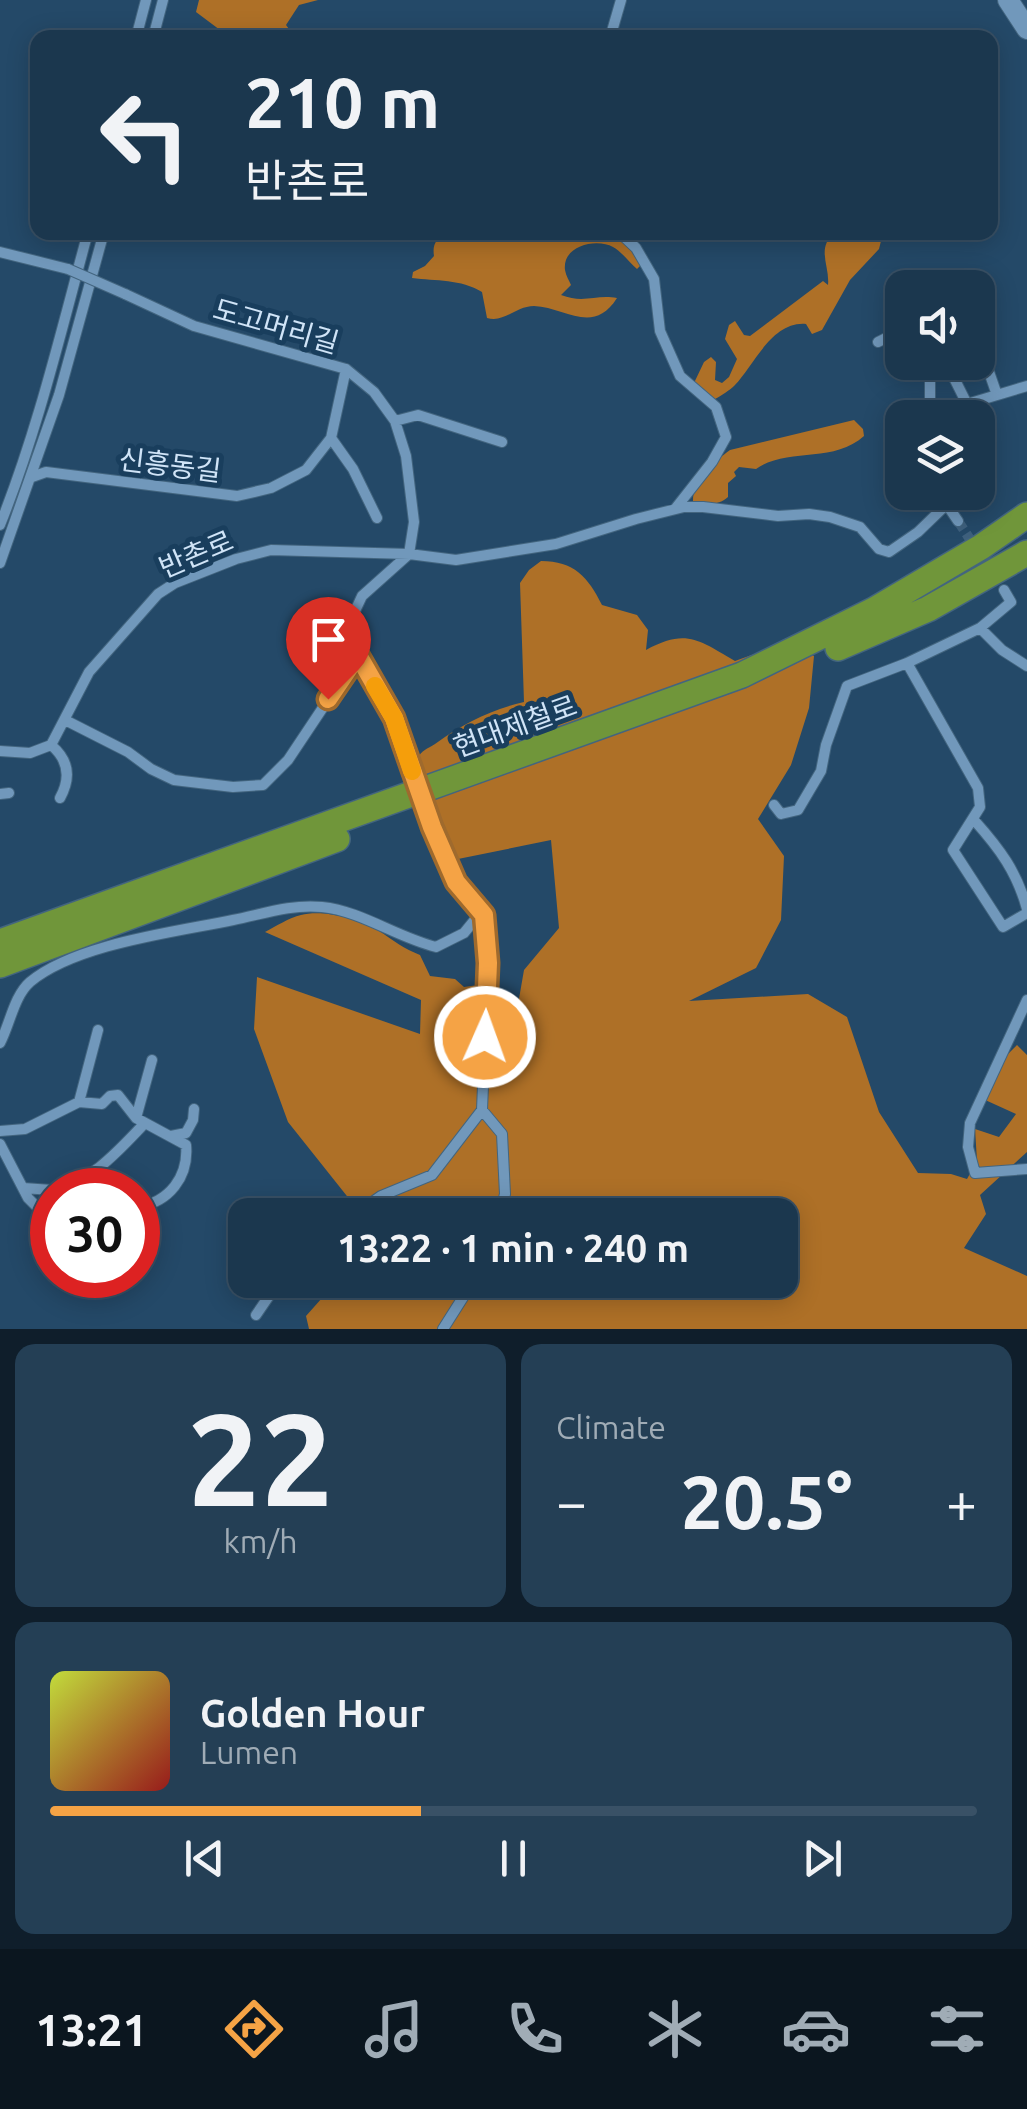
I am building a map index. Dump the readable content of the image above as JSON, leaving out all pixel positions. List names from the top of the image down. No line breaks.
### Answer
{"streets":{"highway":["현대제철로"],"street":["도고머리길","신흥동길","반촌로"]},"crossings":[["도고머리길","반촌로"]],"page":{"turn":["210 m","반촌로"],"limit":"30","trip":"13:22 · 1 min · 240 m","tile":[["22","km/h"],"Climate"],"heat":["−","20.5°","+"],"song":["Golden Hour","Lumen"],"tabs":"13:21"}}
